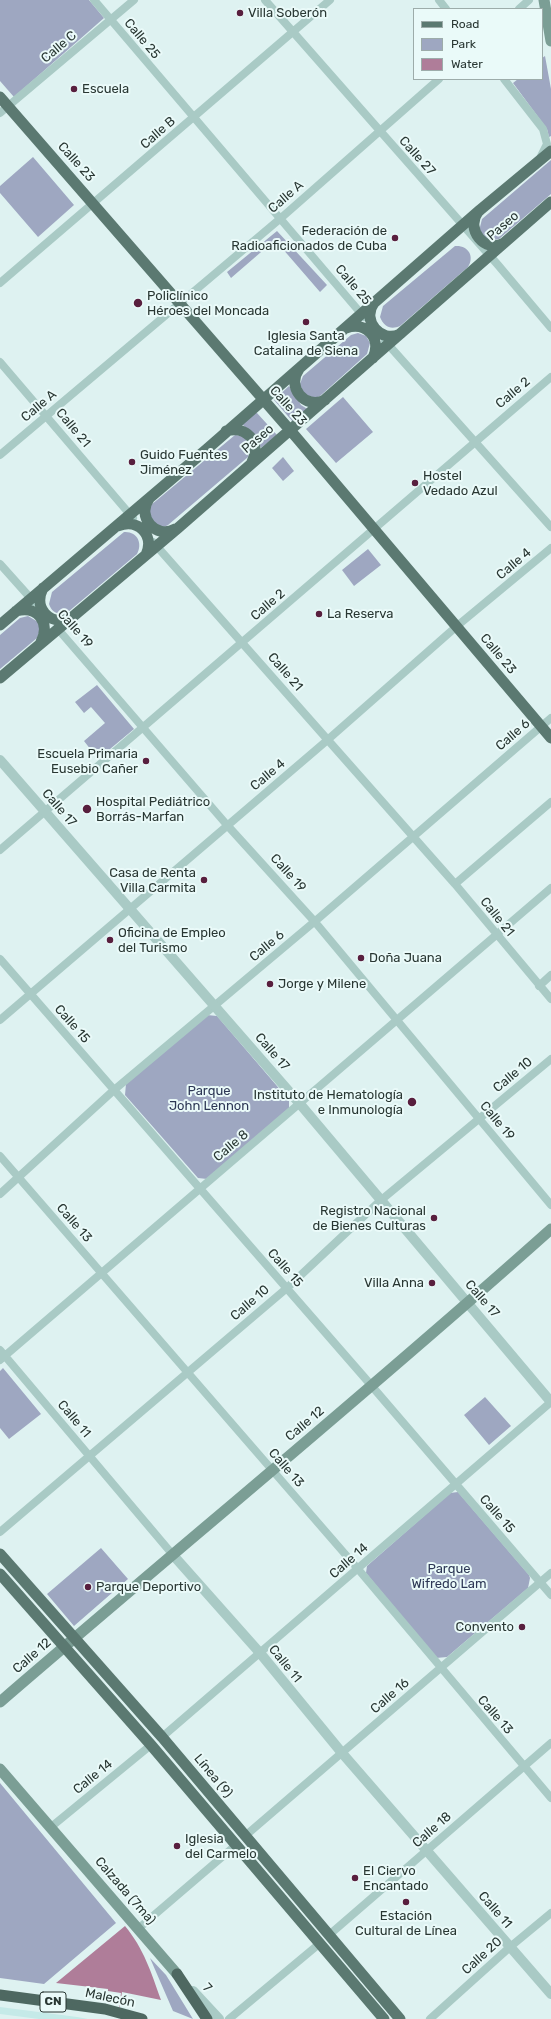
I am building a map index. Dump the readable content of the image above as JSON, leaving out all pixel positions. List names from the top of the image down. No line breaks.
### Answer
{"streets":{"highway":["Malecón","CN"],"main road":["Calle 23","Paseo","Calle 12","Línea (9)","Calzada (7ma)"],"street":["Calle 25","Calle C","Calle B","Calle 27","Calle A","Calle 2","Calle 21","Calle 4","Calle 19","Calle 6","Calle 17","Calle 15","Calle 10","Calle 8","Calle 13","Calle 11","Calle 14","Calle 16","Calle 18","Calle 20","7"]},"crossings":[["Calle 25","Calle C"],["Calle 25","Calle B"],["Calle 25","Calle A"],["Calle 25","Paseo"],["Calle 25","Calle 2"],["Calle C","Calle 23"],["Calle B","Calle 27"],["Calle B","Calle 23"],["Calle 27","Calle A"],["Calle 27","Paseo"],["Calle 23","Calle A"],["Calle 23","Paseo"],["Calle 23","Calle 2"],["Calle 23","Calle 4"],["Calle 23","Calle 6"],["Calle A","Calle 21"],["Paseo","Calle 21"],["Paseo","Calle 19"],["Calle 2","Calle 21"],["Calle 2","Calle 19"],["Calle 2","Calle 17"],["Calle 21","Calle 4"],["Calle 21","Calle 6"],["Calle 21","Calle 8"],["Calle 4","Calle 19"],["Calle 4","Calle 17"],["Calle 4","Calle 15"],["Calle 19","Calle 6"],["Calle 19","Calle 10"],["Calle 19","Calle 8"],["Calle 6","Calle 17"],["Calle 6","Calle 15"],["Calle 6","Calle 13"],["Calle 17","Calle 10"],["Calle 17","Calle 8"],["Calle 17","Calle 12"],["Calle 17","Calle 14"],["Calle 15","Calle 10"],["Calle 15","Calle 8"],["Calle 15","Calle 12"],["Calle 15","Calle 14"],["Calle 15","Calle 16"],["Calle 10","Calle 13"],["Calle 10","Calle 11"],["Calle 8","Calle 13"],["Calle 8","Calle 11"],["Calle 13","Calle 12"],["Calle 13","Calle 14"],["Calle 13","Calle 16"],["Calle 13","Calle 18"],["Calle 11","Calle 12"],["Calle 11","Calle 14"],["Calle 11","Calle 16"],["Calle 11","Calle 18"],["Calle 11","Calle 20"],["Calle 12","Línea (9)"],["Calle 14","Línea (9)"],["Calle 14","Calzada (7ma)"],["Calle 16","Línea (9)"],["Línea (9)","Calle 18"],["Calzada (7ma)","7"]],"parks":["Parque John Lennon","Parque Wifredo Lam"],"places":["Villa Soberón","Escuela","Federación de Radioaficionados de Cuba","Policlínico Héroes del Moncada","Iglesia Santa Catalina de Siena","Guido Fuentes Jiménez","Hostel Vedado Azul","La Reserva","Escuela Primaria Eusebio Cañer","Hospital Pediátrico Borrás-Marfan","Casa de Renta Villa Carmita","Oficina de Empleo del Turismo","Doña Juana","Jorge y Milene","Instituto de Hematología e Inmunología","Registro Nacional de Bienes Culturas","Villa Anna","Parque Deportivo","Convento","Iglesia del Carmelo","El Ciervo Encantado","Estación Cultural de Línea"],"legend":["Road","Park","Water"]}
